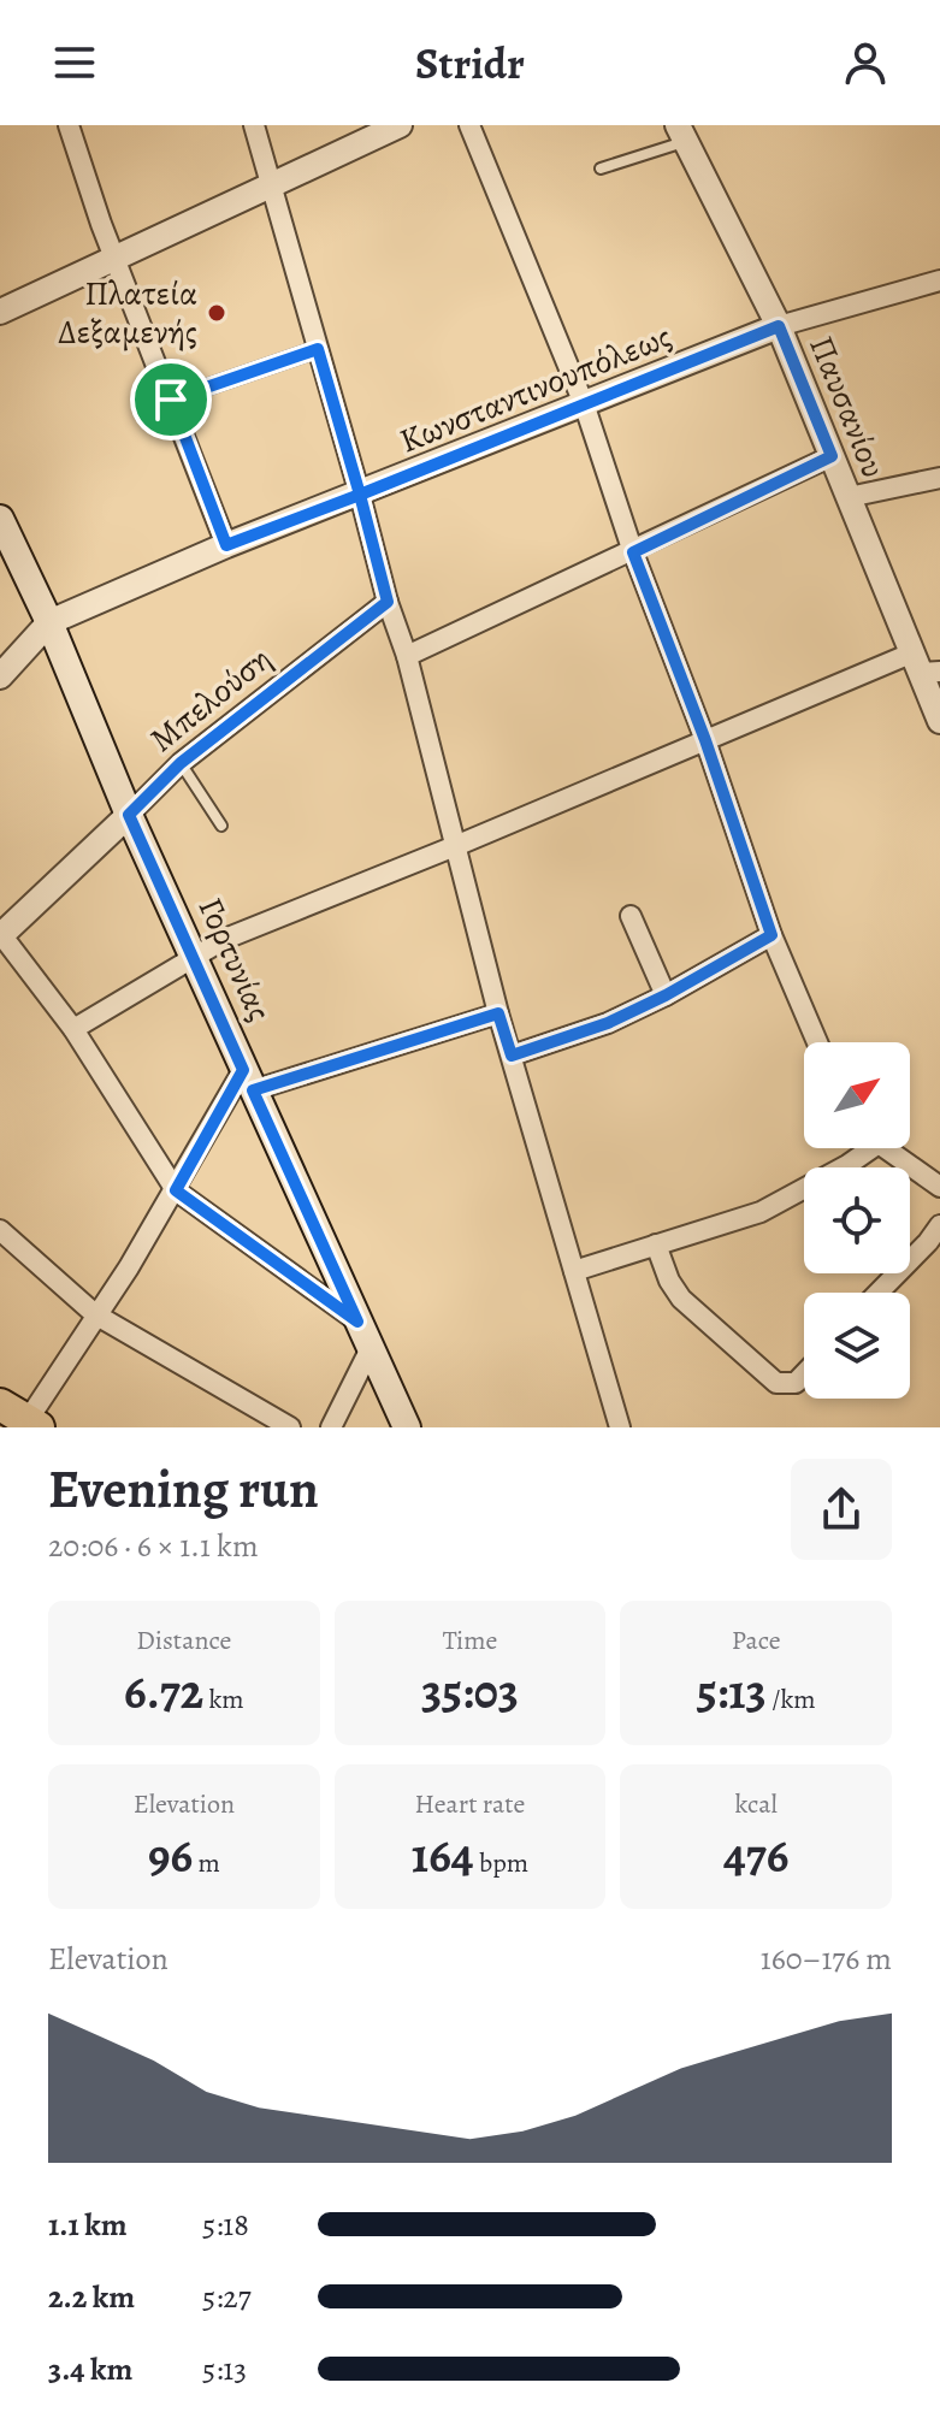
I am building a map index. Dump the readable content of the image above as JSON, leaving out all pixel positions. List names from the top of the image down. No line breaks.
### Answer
{"streets":{"main road":["Γορτυνίας"],"street":["Κωνσταντινουπόλεως","Παυσανίου","Μπελούση"]},"crossings":[["Κωνσταντινουπόλεως","Παυσανίου"],["Κωνσταντινουπόλεως","Γορτυνίας"],["Μπελούση","Γορτυνίας"]],"places":["Πλατεία Δεξαμενής"],"north":"top right","page":{"header":"Stridr","heading":["Evening run","20:06 · 6 × 1.1 km"],"stats":[["Distance","6.72 km"],["Time","35:03"],["Pace","5:13 /km"],["Elevation","96 m"],["Heart rate","164 bpm"],["kcal","476"]],"chart":["Elevation","160–176 m"],"list":[{"name":"1.1 km","note":"5:18"},{"name":"2.2 km","note":"5:27"},{"name":"3.4 km","note":"5:13"}]}}
